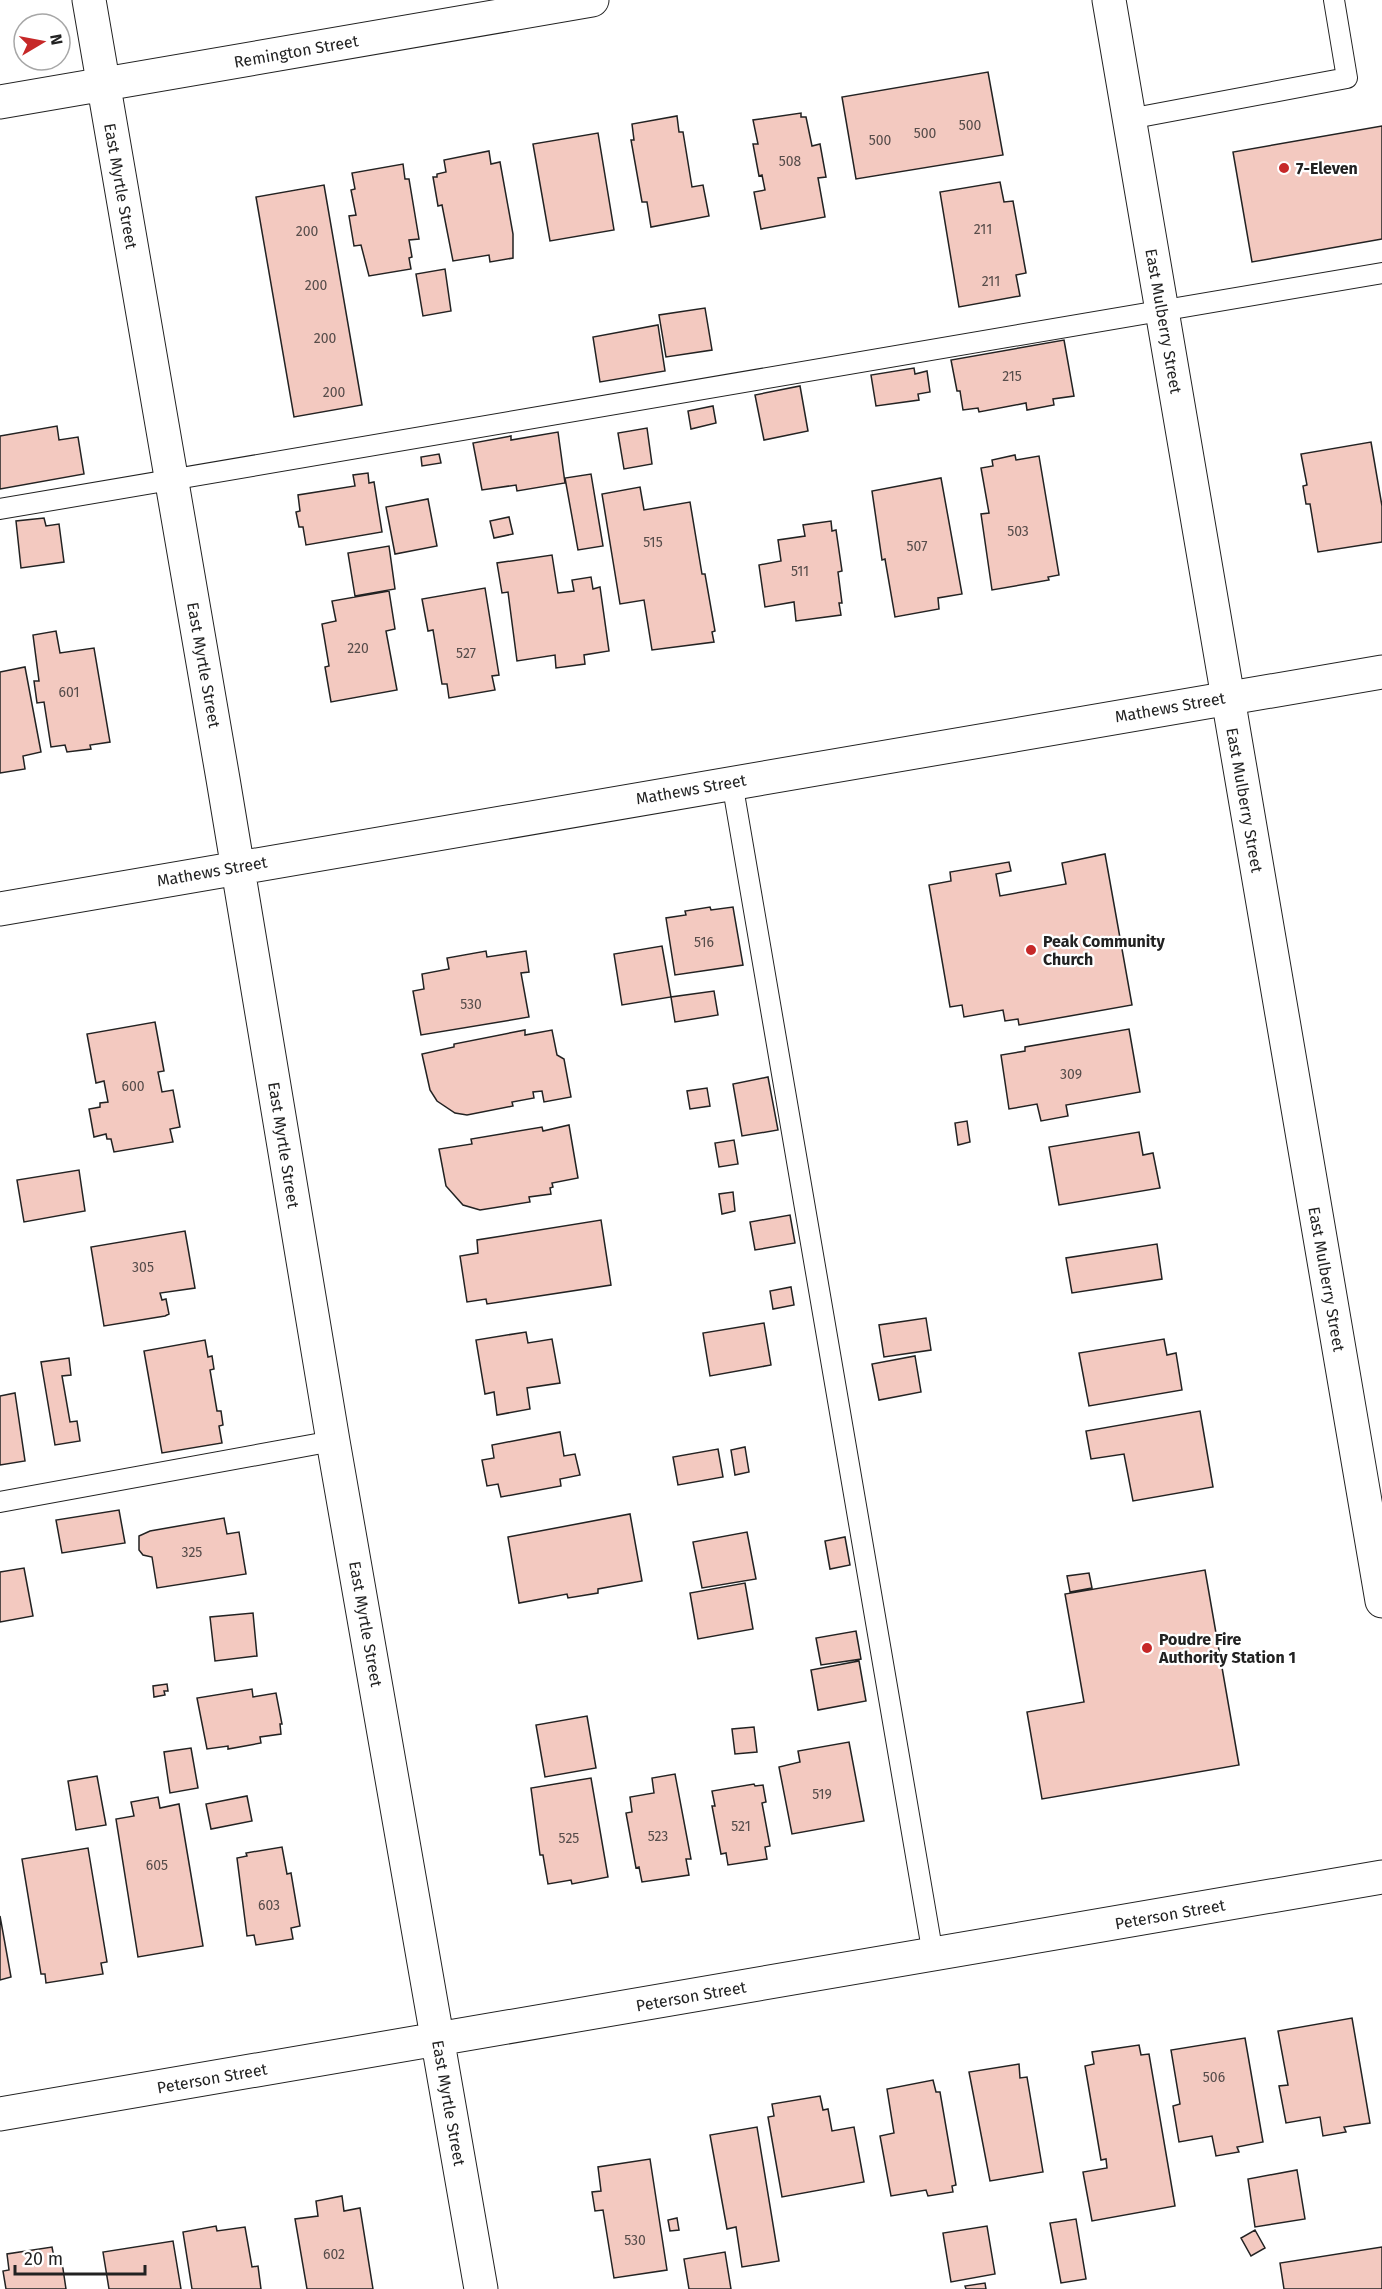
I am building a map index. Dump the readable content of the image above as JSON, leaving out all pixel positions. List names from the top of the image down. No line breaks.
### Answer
{"streets":{"main road":["Remington Street","East Myrtle Street","East Mulberry Street","Mathews Street","Peterson Street"]},"crossings":[["Remington Street","East Myrtle Street"],["East Myrtle Street","Mathews Street"],["East Myrtle Street","Peterson Street"],["East Mulberry Street","Mathews Street"]],"places":["7-Eleven","Peak Community Church","Poudre Fire Authority Station 1"],"house_numbers":["500","500","500","508","211","200","211","200","200","215","200","503","515","507","511","220","527","601","516","530","309","600","305","325","519","521","523","525","605","603","506","530","602"],"scale_bar":"20 m","north":"right"}
